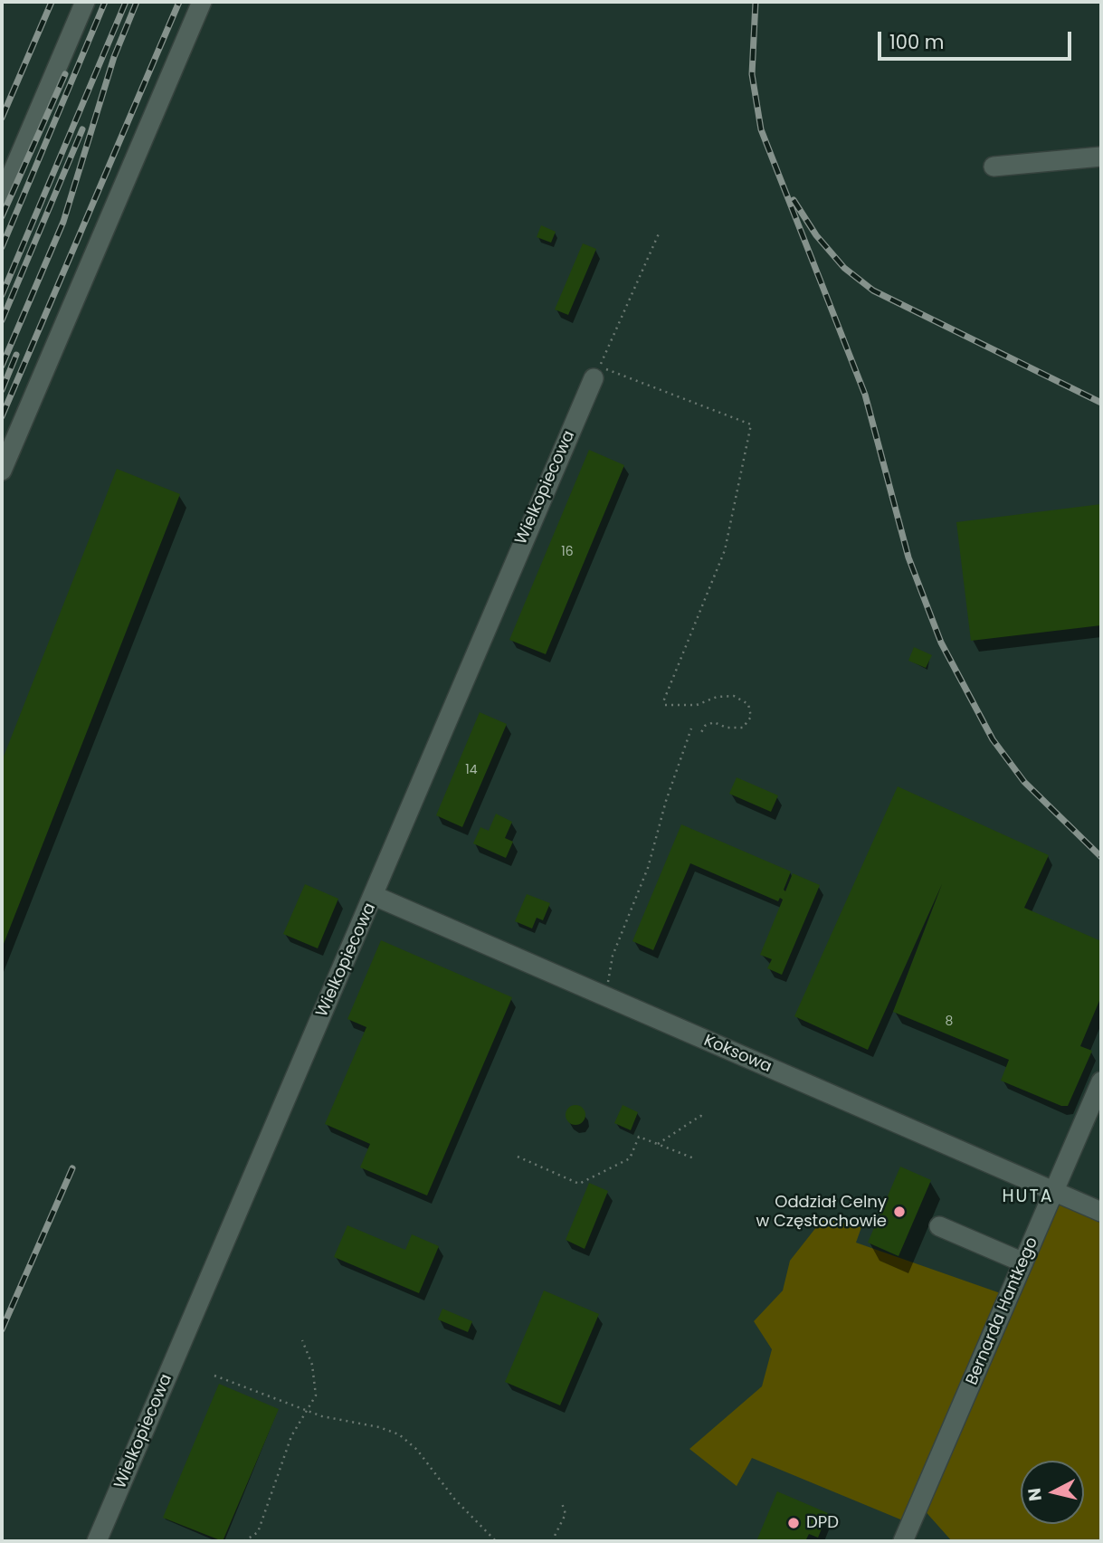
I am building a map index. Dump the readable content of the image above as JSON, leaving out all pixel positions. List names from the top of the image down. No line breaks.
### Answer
{"streets":{"street":["Wielkopiecowa","Koksowa","Bernarda Hantkego"]},"crossings":[["Wielkopiecowa","Koksowa"],["Koksowa","Bernarda Hantkego"]],"districts":["HUTA"],"places":["Oddział Celny w Częstochowie","DPD"],"house_numbers":["16","14","8"],"scale_bar":"100 m","north":"left"}
